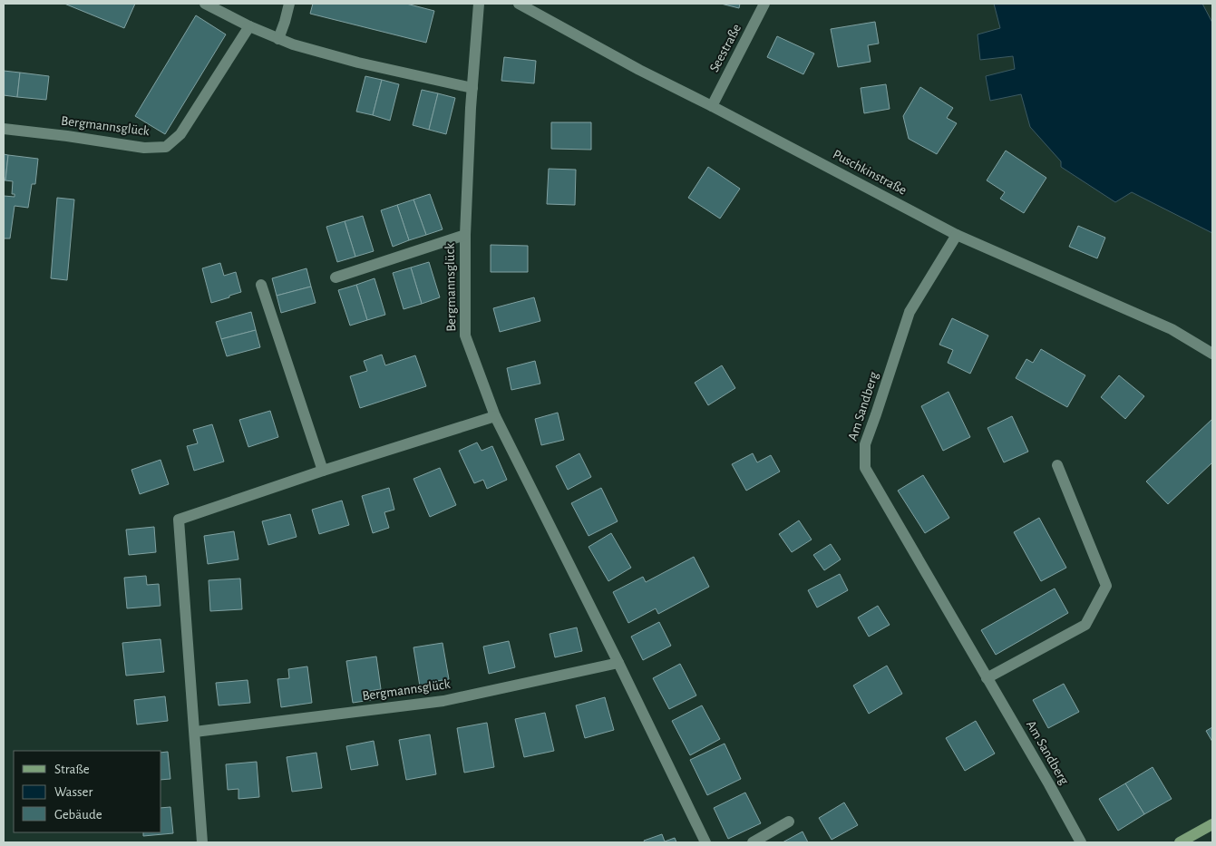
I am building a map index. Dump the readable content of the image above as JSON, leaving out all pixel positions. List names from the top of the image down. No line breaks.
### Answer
{"streets":{"street":["Seestraße","Bergmannsglück","Puschkinstraße","Am Sandberg"]},"crossings":[["Seestraße","Puschkinstraße"],["Puschkinstraße","Am Sandberg"]],"legend":["Straße","Wasser","Gebäude"]}
